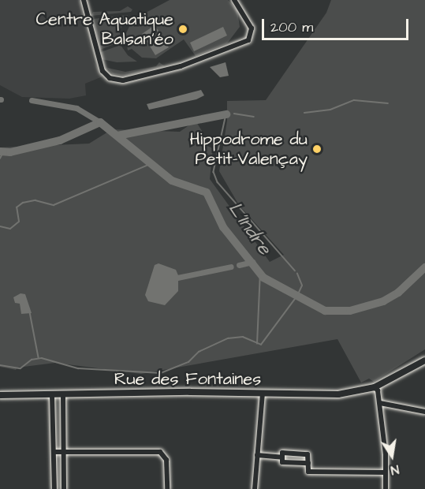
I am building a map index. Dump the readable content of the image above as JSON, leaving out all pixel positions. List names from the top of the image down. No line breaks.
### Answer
{"streets":{"street":["Rue des Fontaines"]},"water":["L'Indre"],"places":["Centre Aquatique Balsan'éo","Hippodrome du Petit-Valençay"],"scale_bar":"200 m","north":"bottom"}
